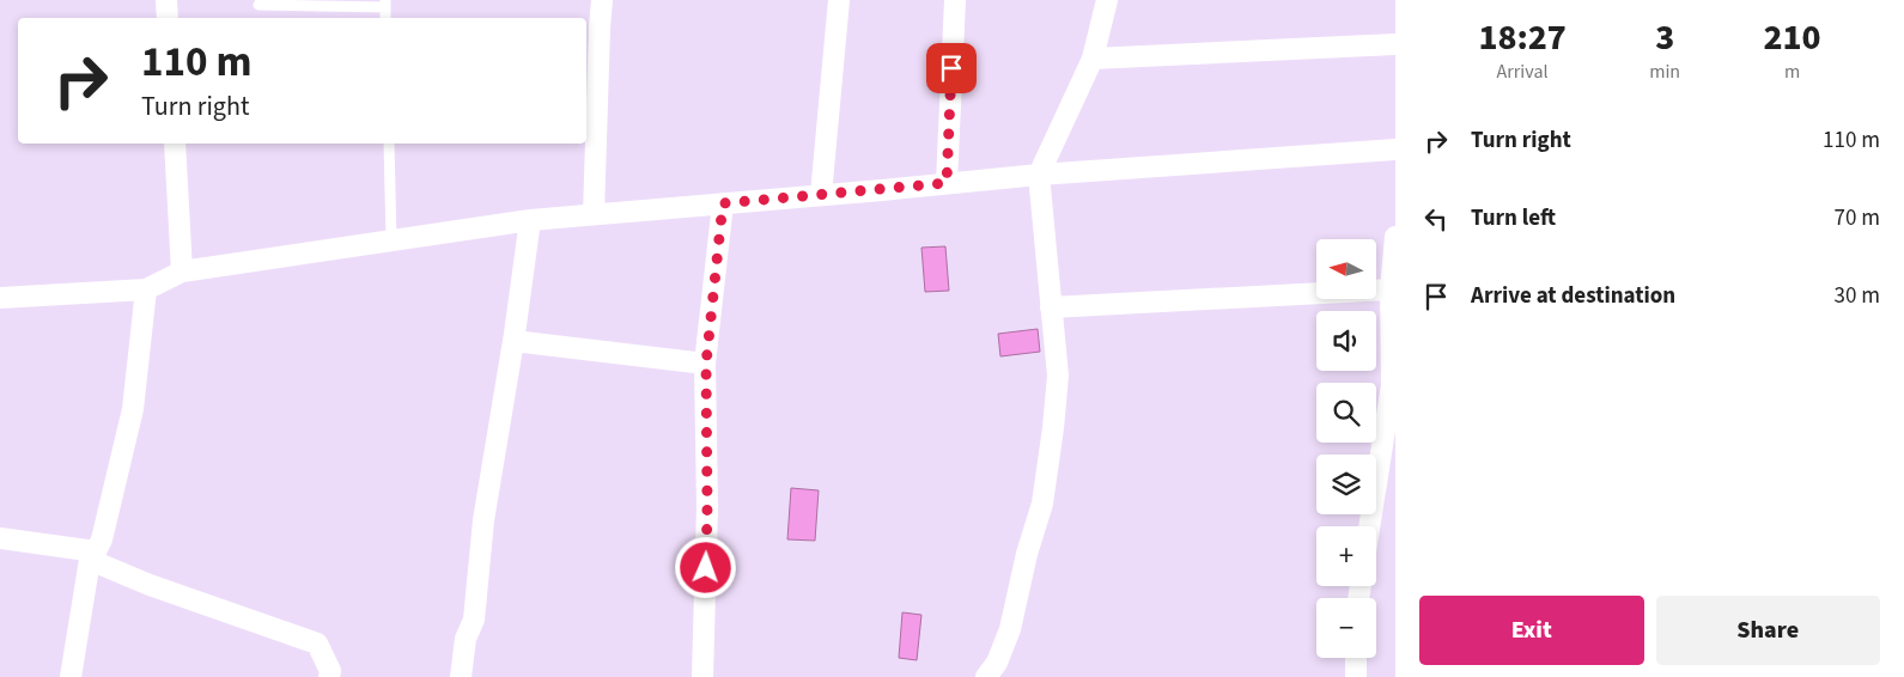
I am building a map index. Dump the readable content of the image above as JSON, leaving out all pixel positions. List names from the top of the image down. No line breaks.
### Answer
{"north":"left","page":{"eta":["18:27","Arrival","3","min","210","m"],"turn":["110 m","Turn right"],"list":[{"name":"Turn right","value":"110 m"},{"name":"Turn left","value":"70 m"},{"name":"Arrive at destination","value":"30 m"}],"map_buttons":["+","−"],"buttons":["Exit","Share"]}}
